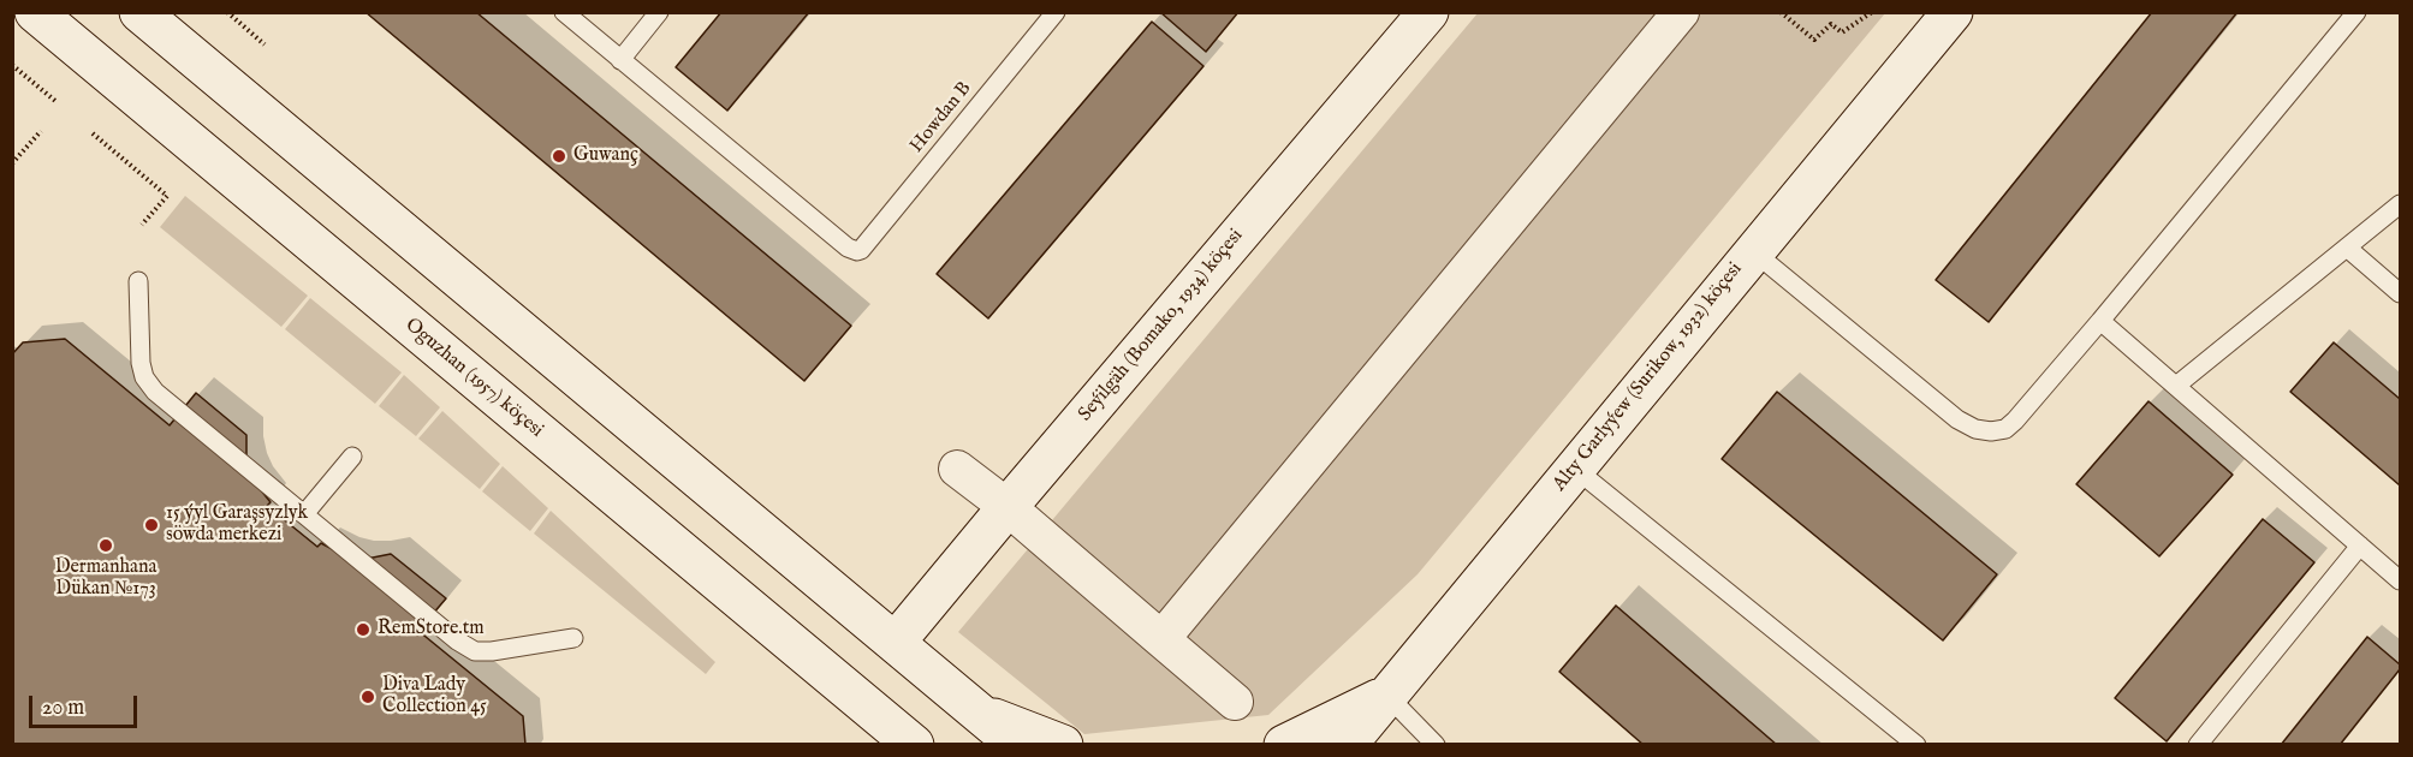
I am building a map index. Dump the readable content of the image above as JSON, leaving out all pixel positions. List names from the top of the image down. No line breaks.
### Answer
{"streets":{"main road":["Seýilgäh (Bomako, 1934) köçesi","Alty Garlyýew (Surikow, 1932) köçesi","Oguzhan (1957) köçesi"],"lane":["Howdan B"]},"places":["Guwanç","15 ýyl Garaşsyzlyk söwda merkezi","Dermanhana Dükan №173","RemStore.tm","Diva Lady Collection 45"],"scale_bar":"20 m"}
